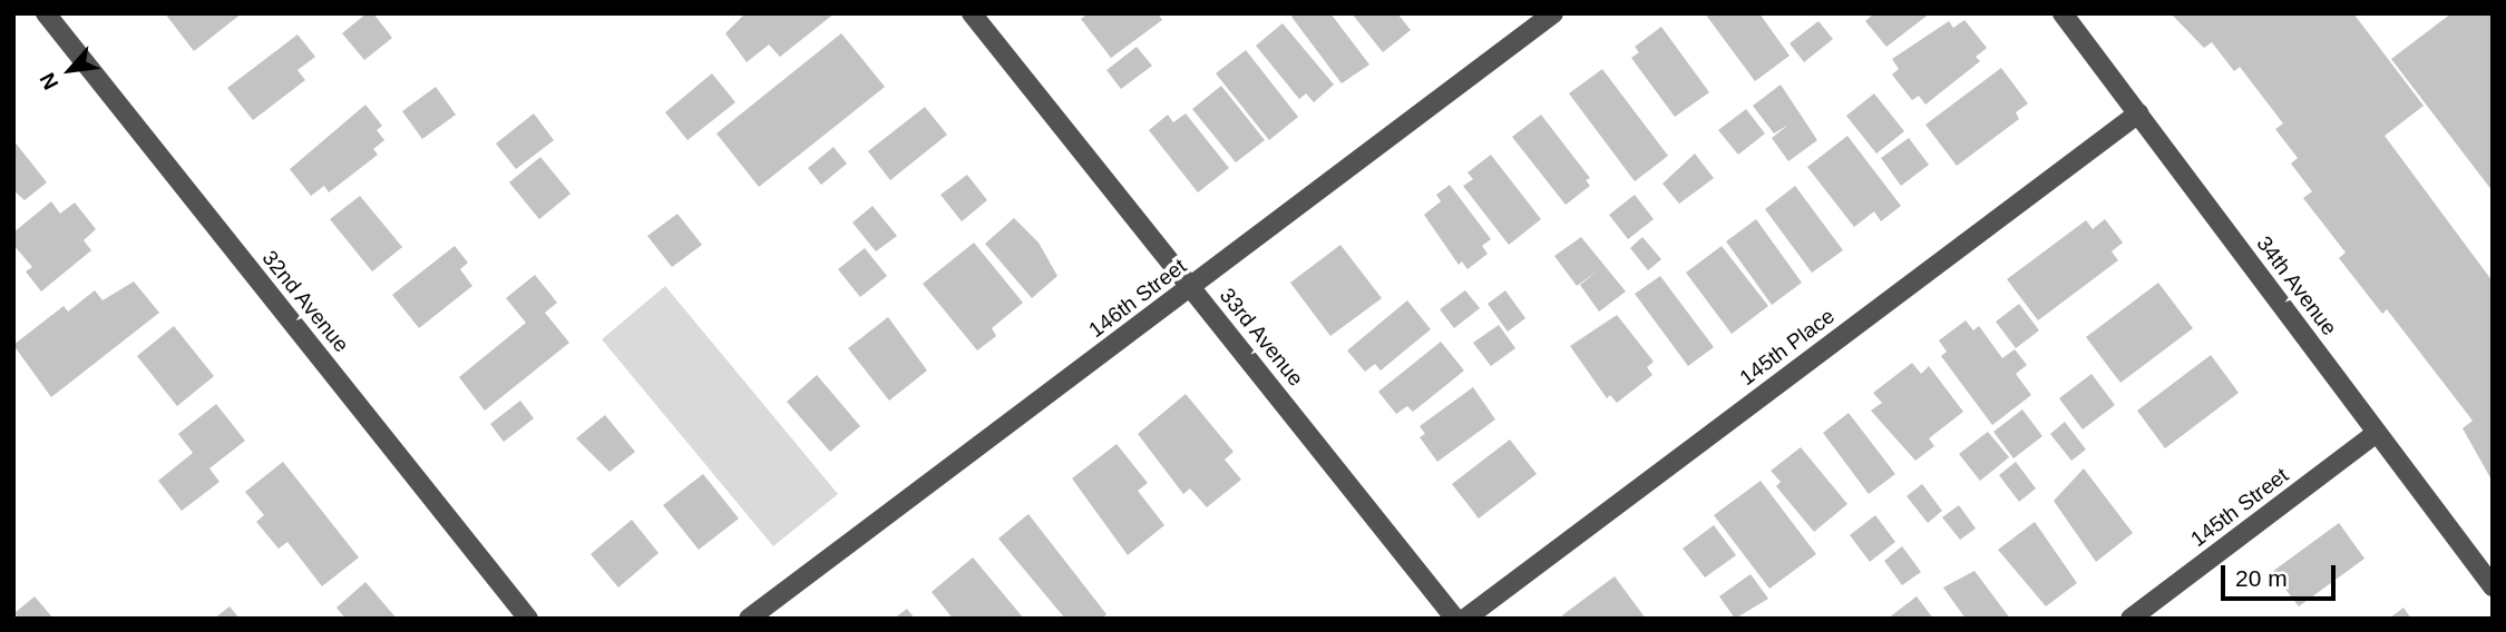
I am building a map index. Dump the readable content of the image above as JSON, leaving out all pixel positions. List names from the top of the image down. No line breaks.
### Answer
{"streets":{"street":["34th Avenue","146th Street","32nd Avenue","33rd Avenue","145th Place","145th Street"]},"crossings":[["34th Avenue","145th Place"],["34th Avenue","145th Street"],["146th Street","33rd Avenue"]],"scale_bar":"20 m","north":"bottom left"}
